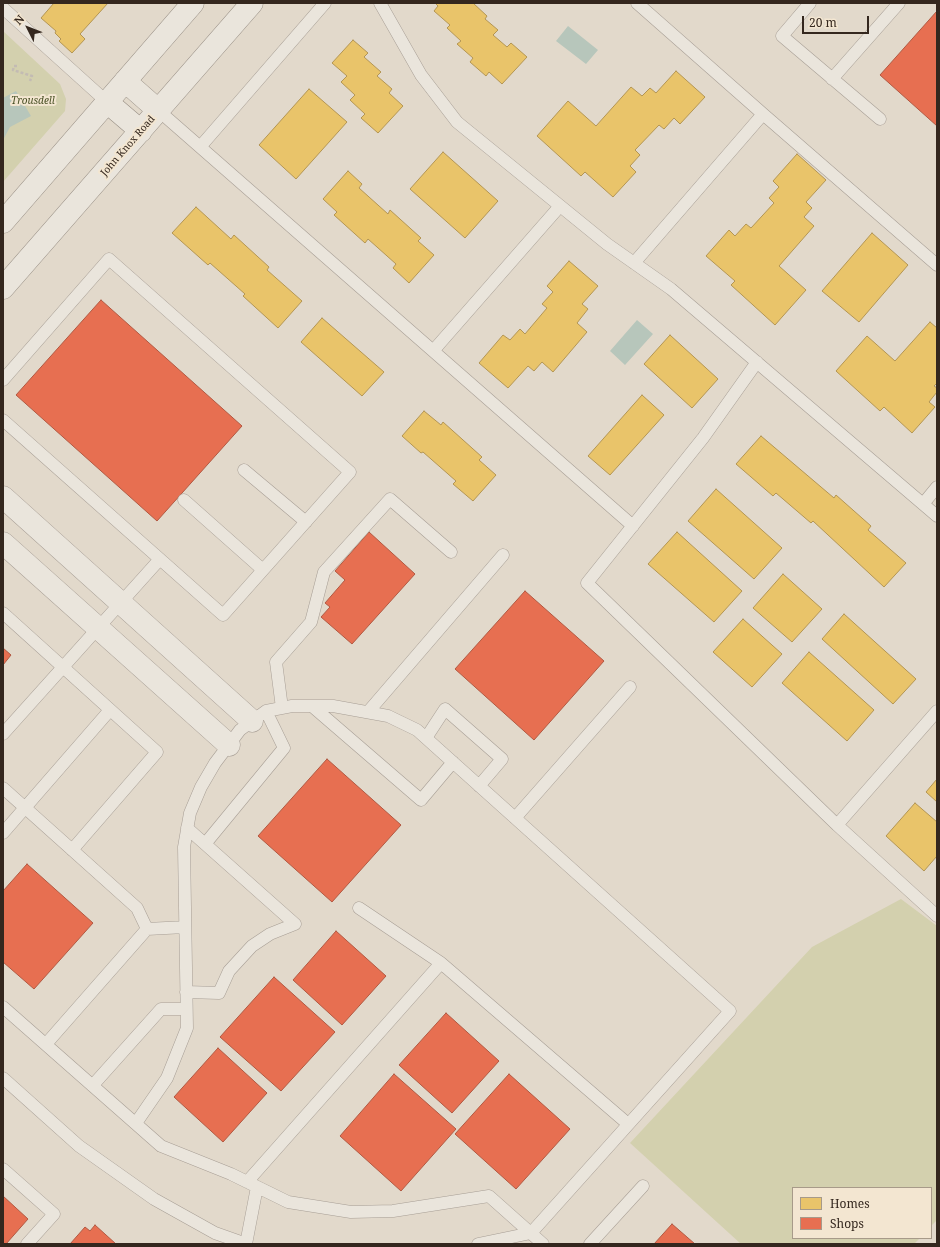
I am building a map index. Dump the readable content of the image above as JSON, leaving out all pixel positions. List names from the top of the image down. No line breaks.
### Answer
{"streets":{"main road":["John Knox Road"]},"parks":["Trousdell"],"legend":["Homes","Shops"],"scale_bar":"20 m","north":"top left"}
